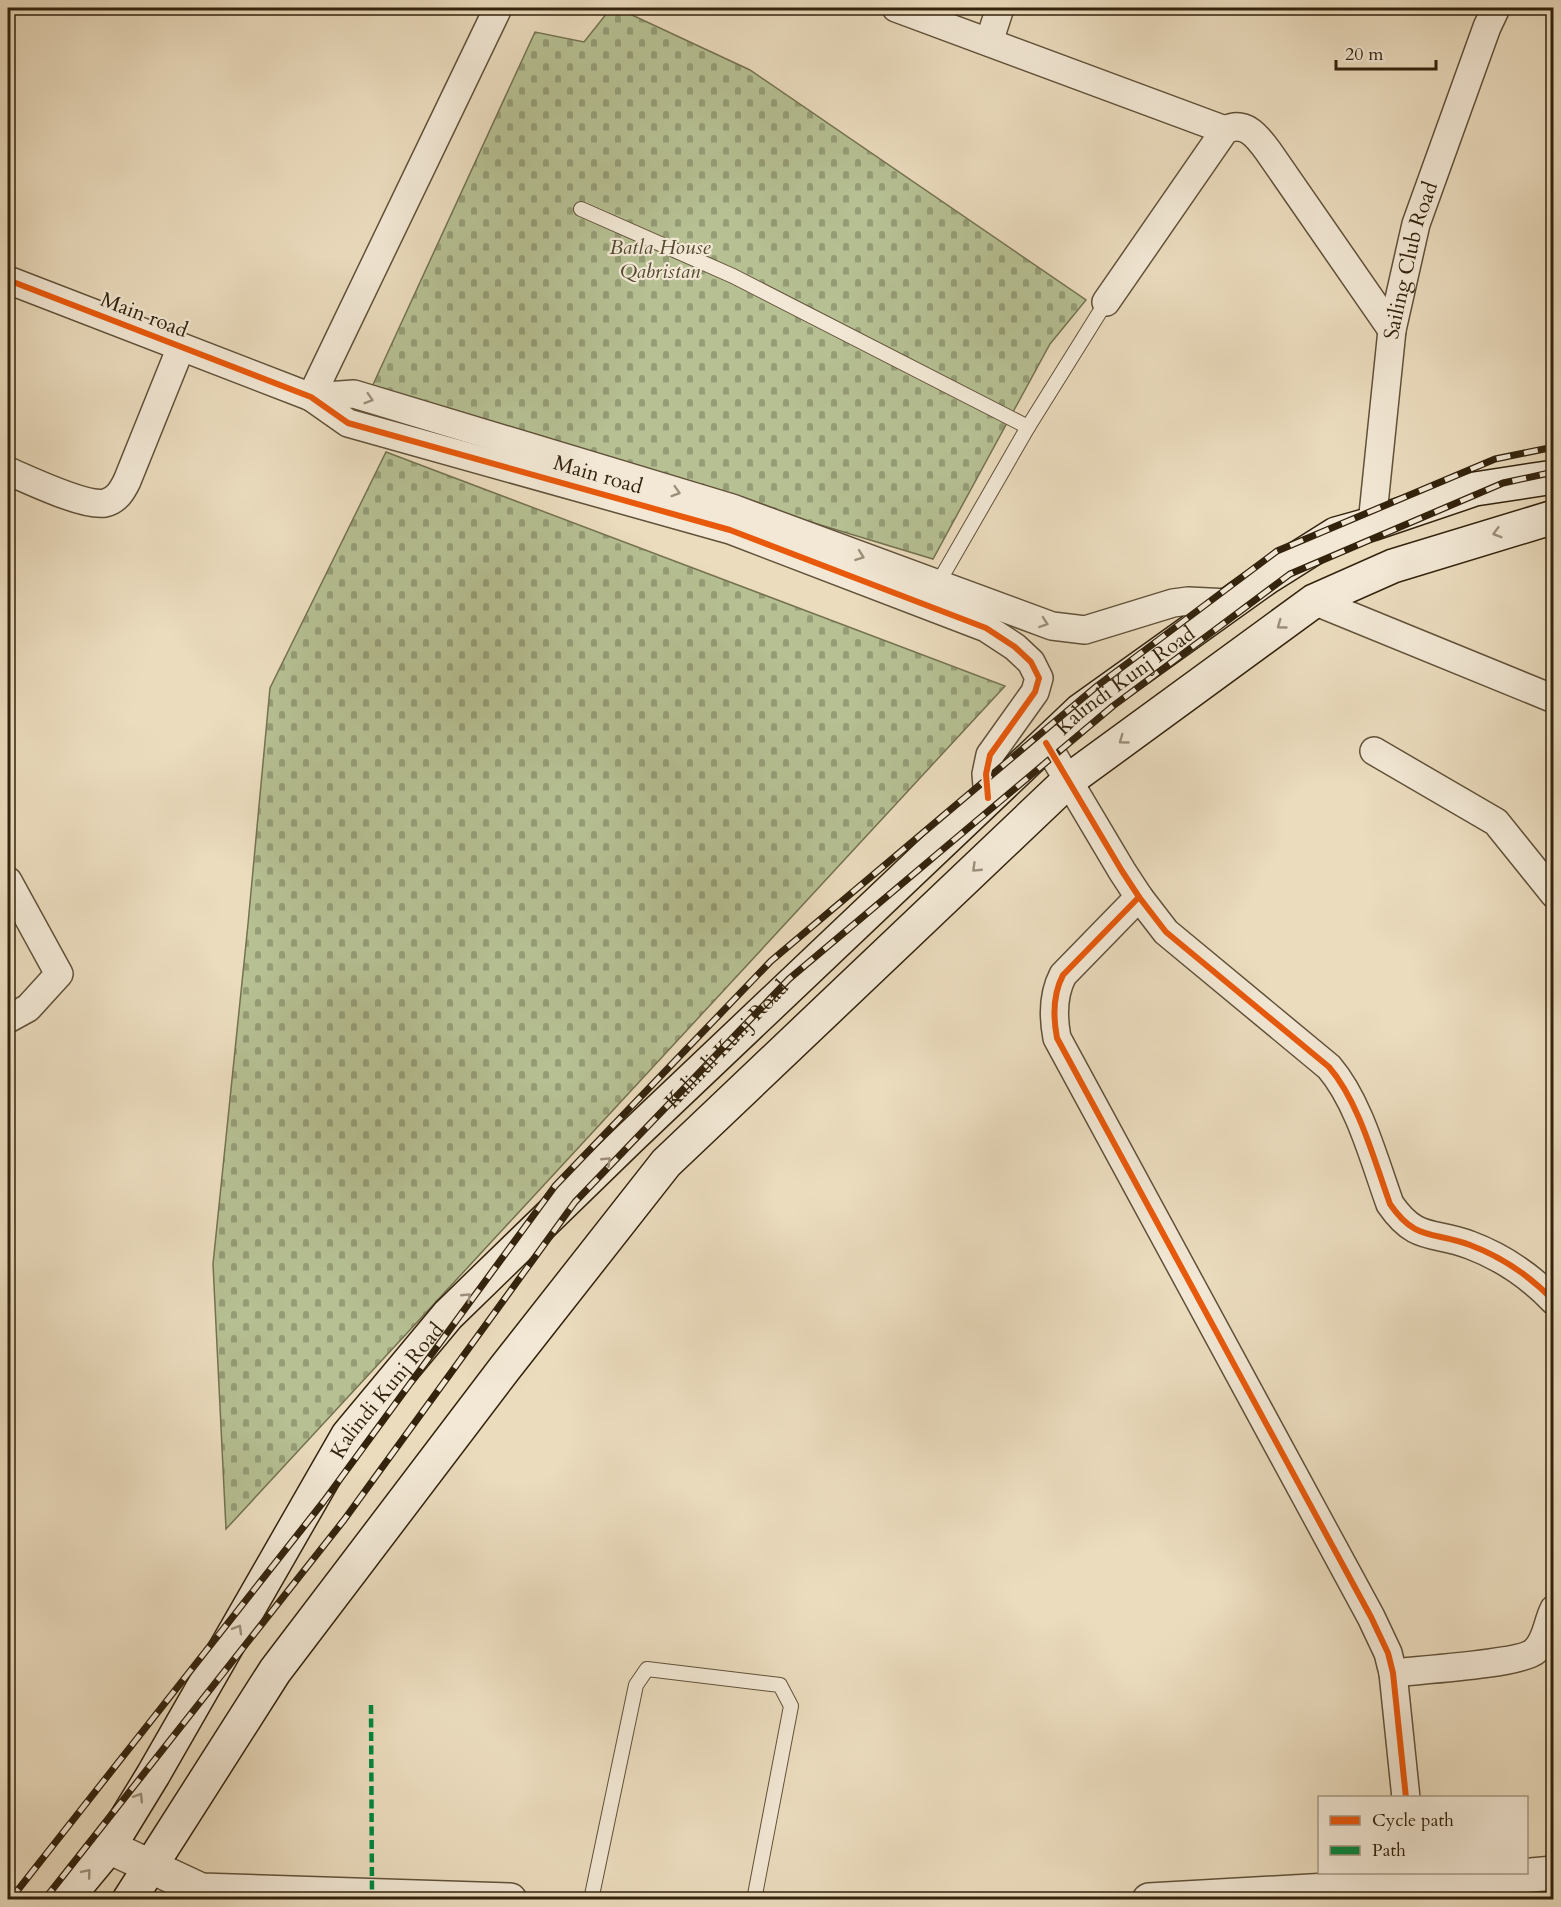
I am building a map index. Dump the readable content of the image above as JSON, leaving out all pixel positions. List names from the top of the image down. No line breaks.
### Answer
{"streets":{"main road":["Kalindi Kunj Road"],"street":["Sailing Club Road","Main road"]},"crossings":[["Sailing Club Road","Kalindi Kunj Road"],["Main road","Kalindi Kunj Road"]],"parks":["Batla House Qabristan"],"legend":["Cycle path","Path"],"scale_bar":"20 m"}
